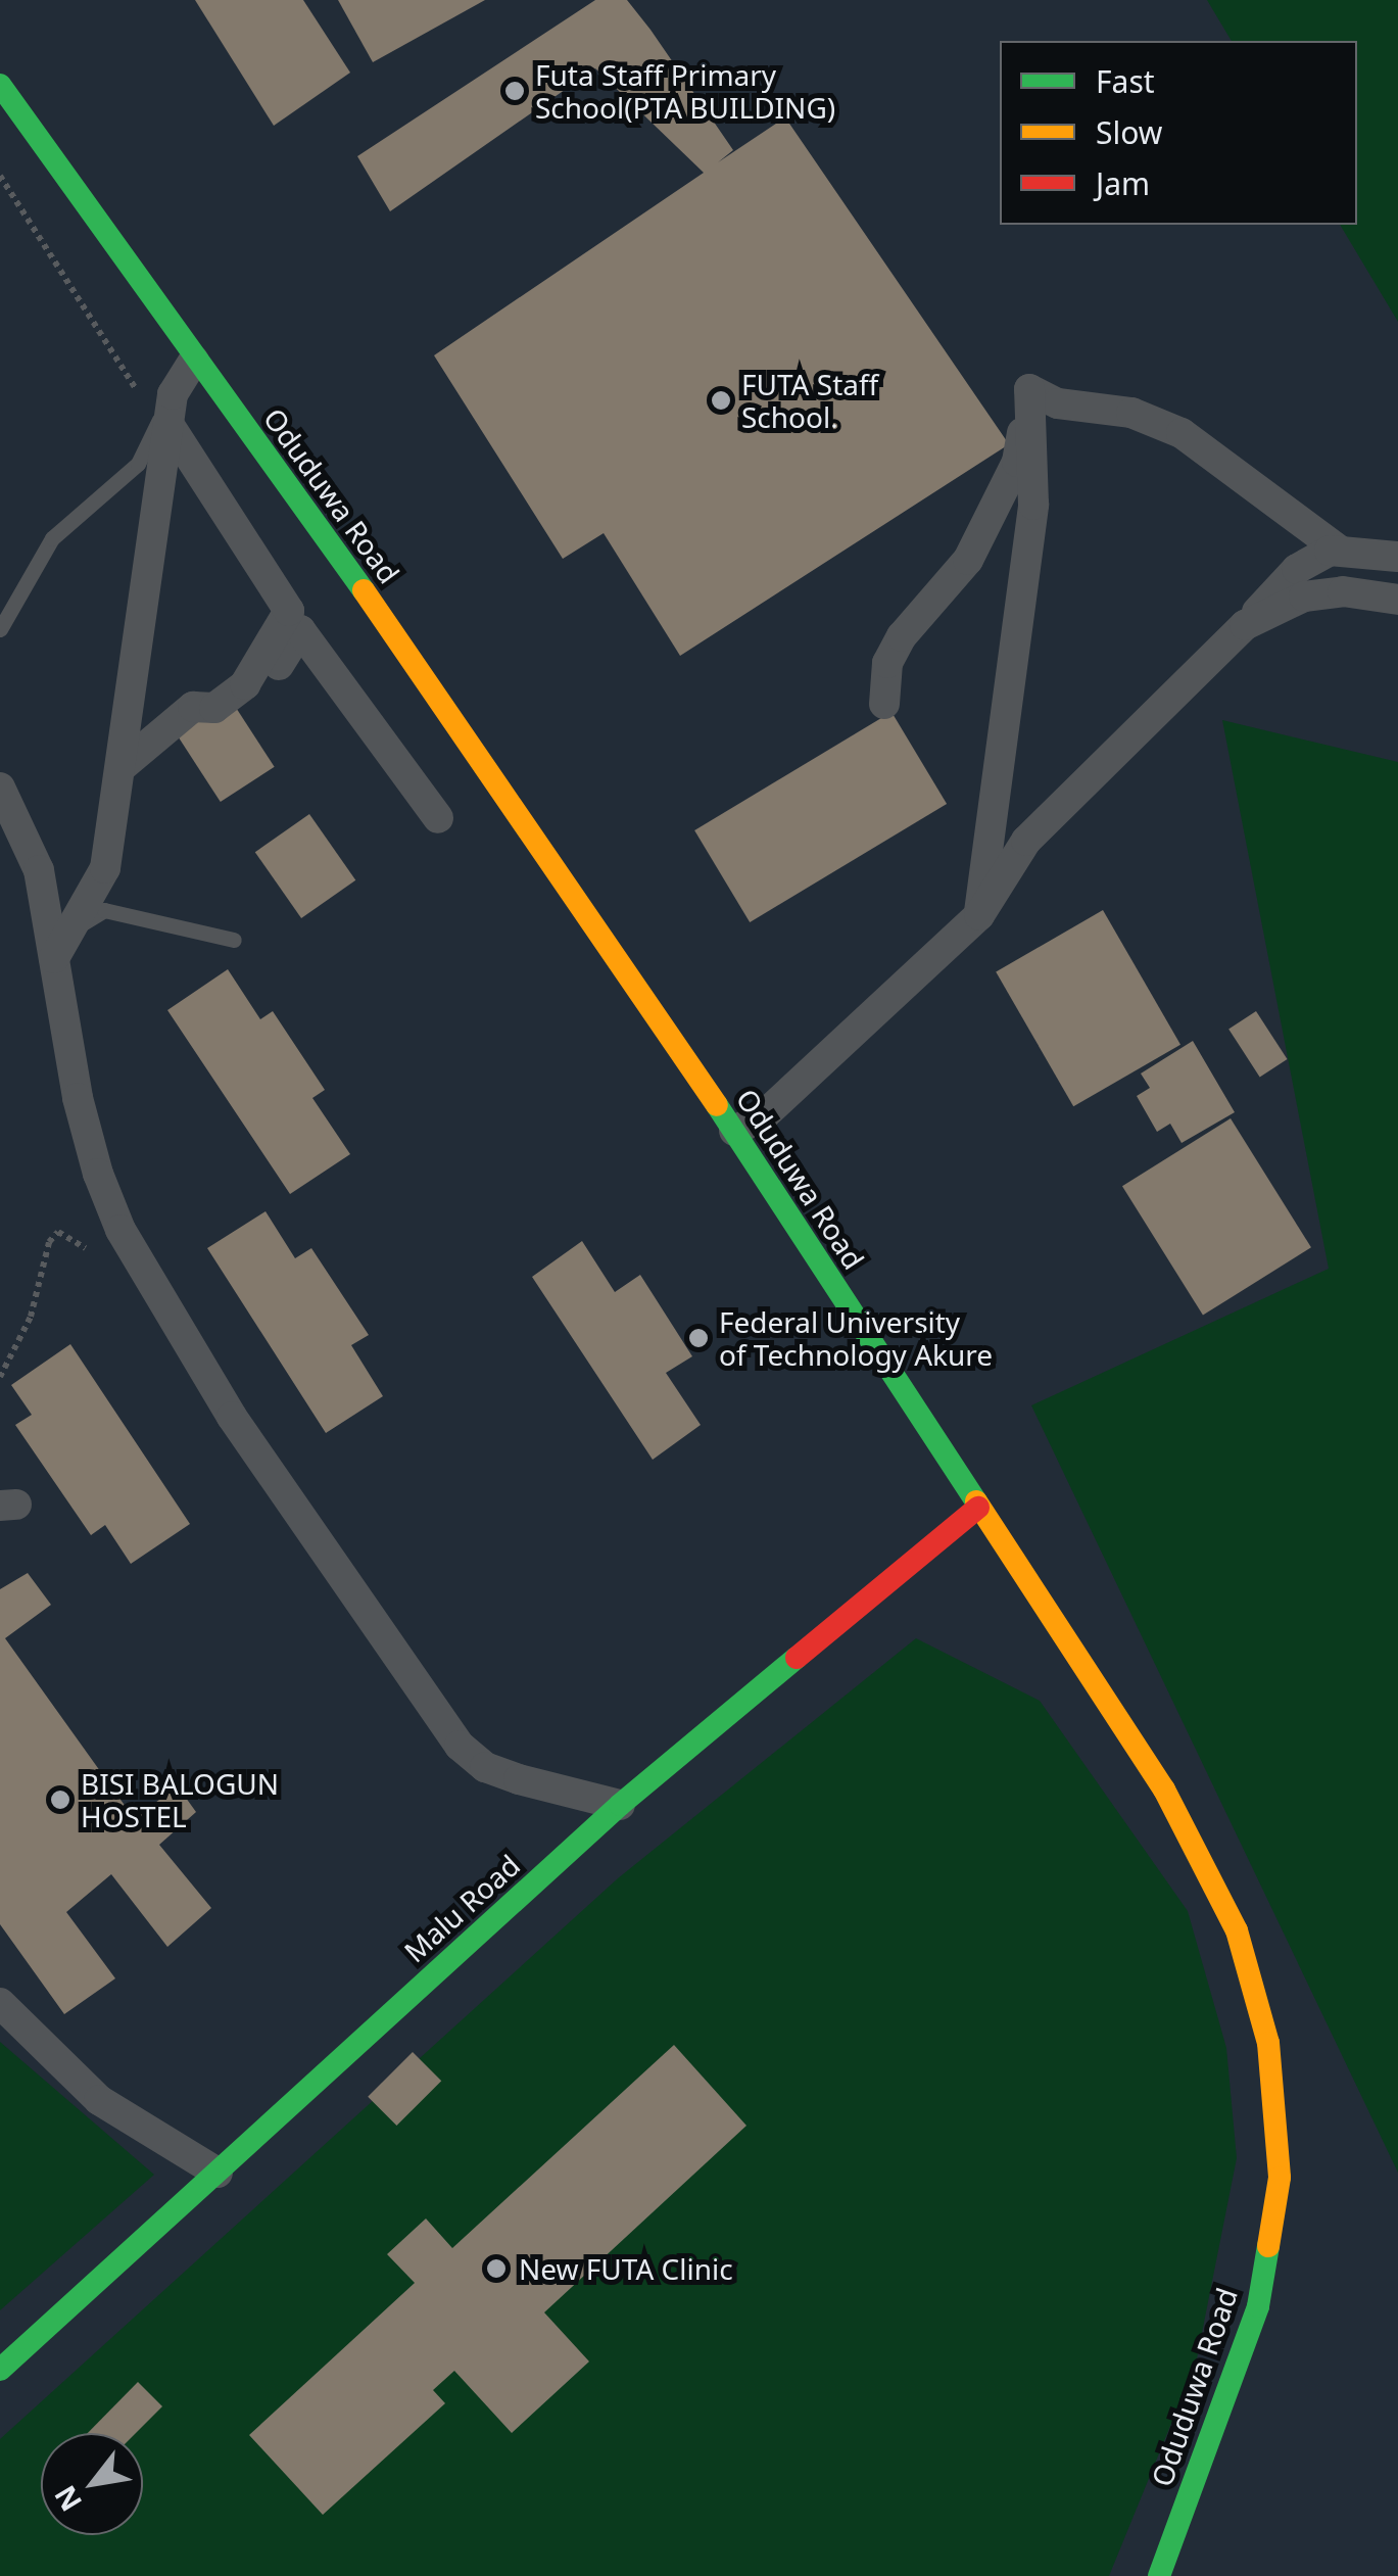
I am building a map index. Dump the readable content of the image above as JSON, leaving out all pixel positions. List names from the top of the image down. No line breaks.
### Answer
{"streets":{"street":["Oduduwa Road","Malu Road"]},"crossings":[["Oduduwa Road","Malu Road"]],"places":["Futa Staff Primary School(PTA BUILDING)","FUTA Staff School.","Federal University of Technology Akure","BISI BALOGUN HOSTEL","New FUTA Clinic"],"legend":["Fast","Slow","Jam"],"north":"bottom left"}
